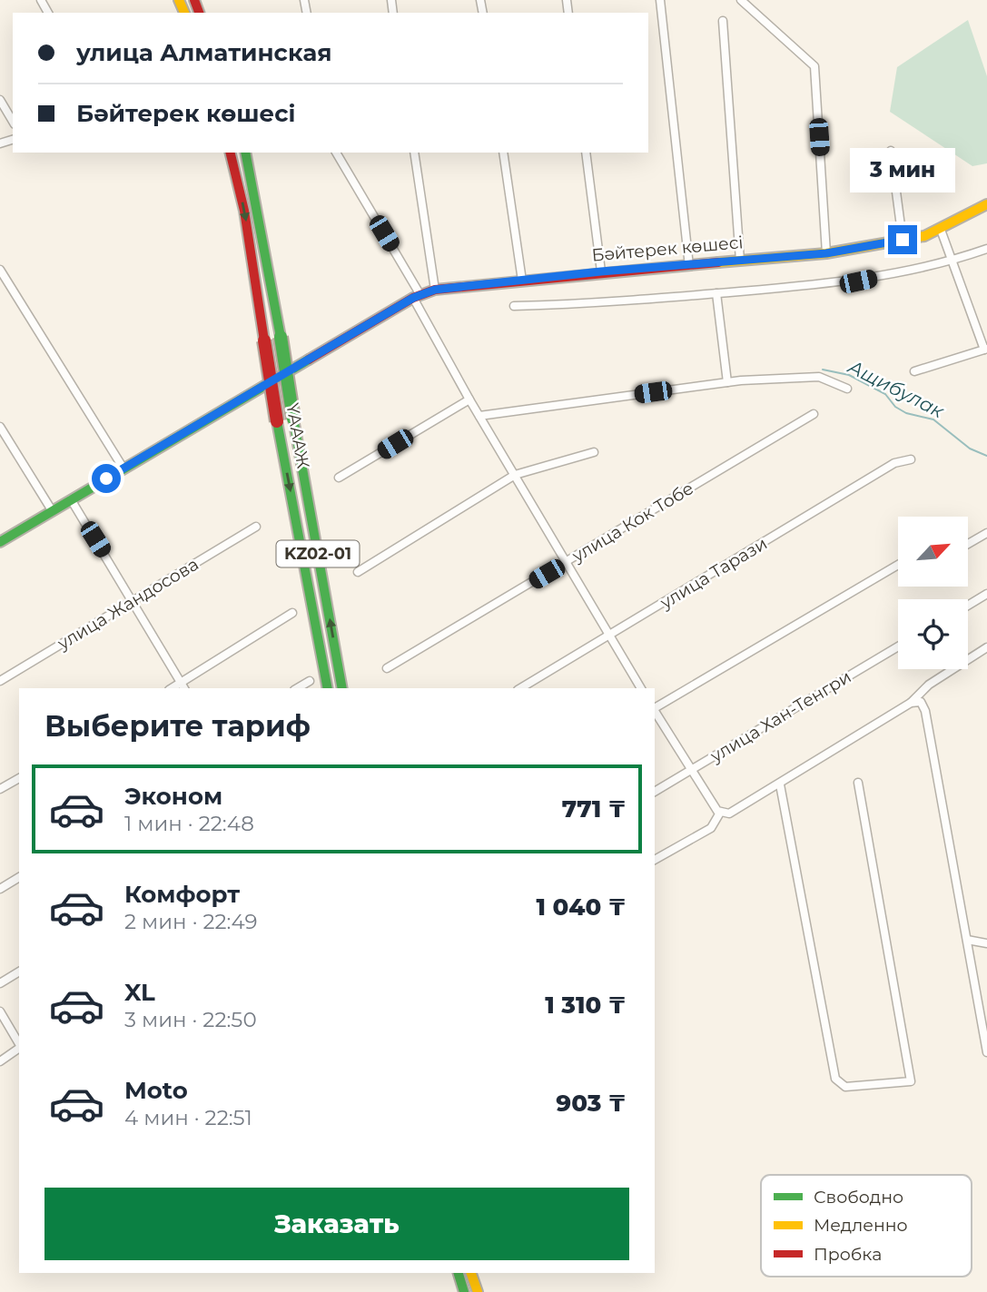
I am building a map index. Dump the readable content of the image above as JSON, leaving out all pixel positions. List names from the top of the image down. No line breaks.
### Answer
{"streets":{"main road":["Бәйтерек көшесі","ҮАААЖ","KZ02-01"],"street":["улица Кок Тобе","улица Тарази","улица Жандосова","улица Хан-Тенгри"]},"water":["Ащибулак"],"legend":["Свободно","Медленно","Пробка"],"north":"top right","page":{"banner":["улица Алматинская","Бәйтерек көшесі"],"bubble":"3 мин","heading":"Выберите тариф","list":[{"name":"Эконом","note":"1 мин · 22:48","value":"771 ₸"},{"name":"Комфорт","note":"2 мин · 22:49","value":"1 040 ₸"},{"name":"XL","note":"3 мин · 22:50","value":"1 310 ₸"},{"name":"Moto","note":"4 мин · 22:51","value":"903 ₸"}],"buttons":"Заказать"}}
